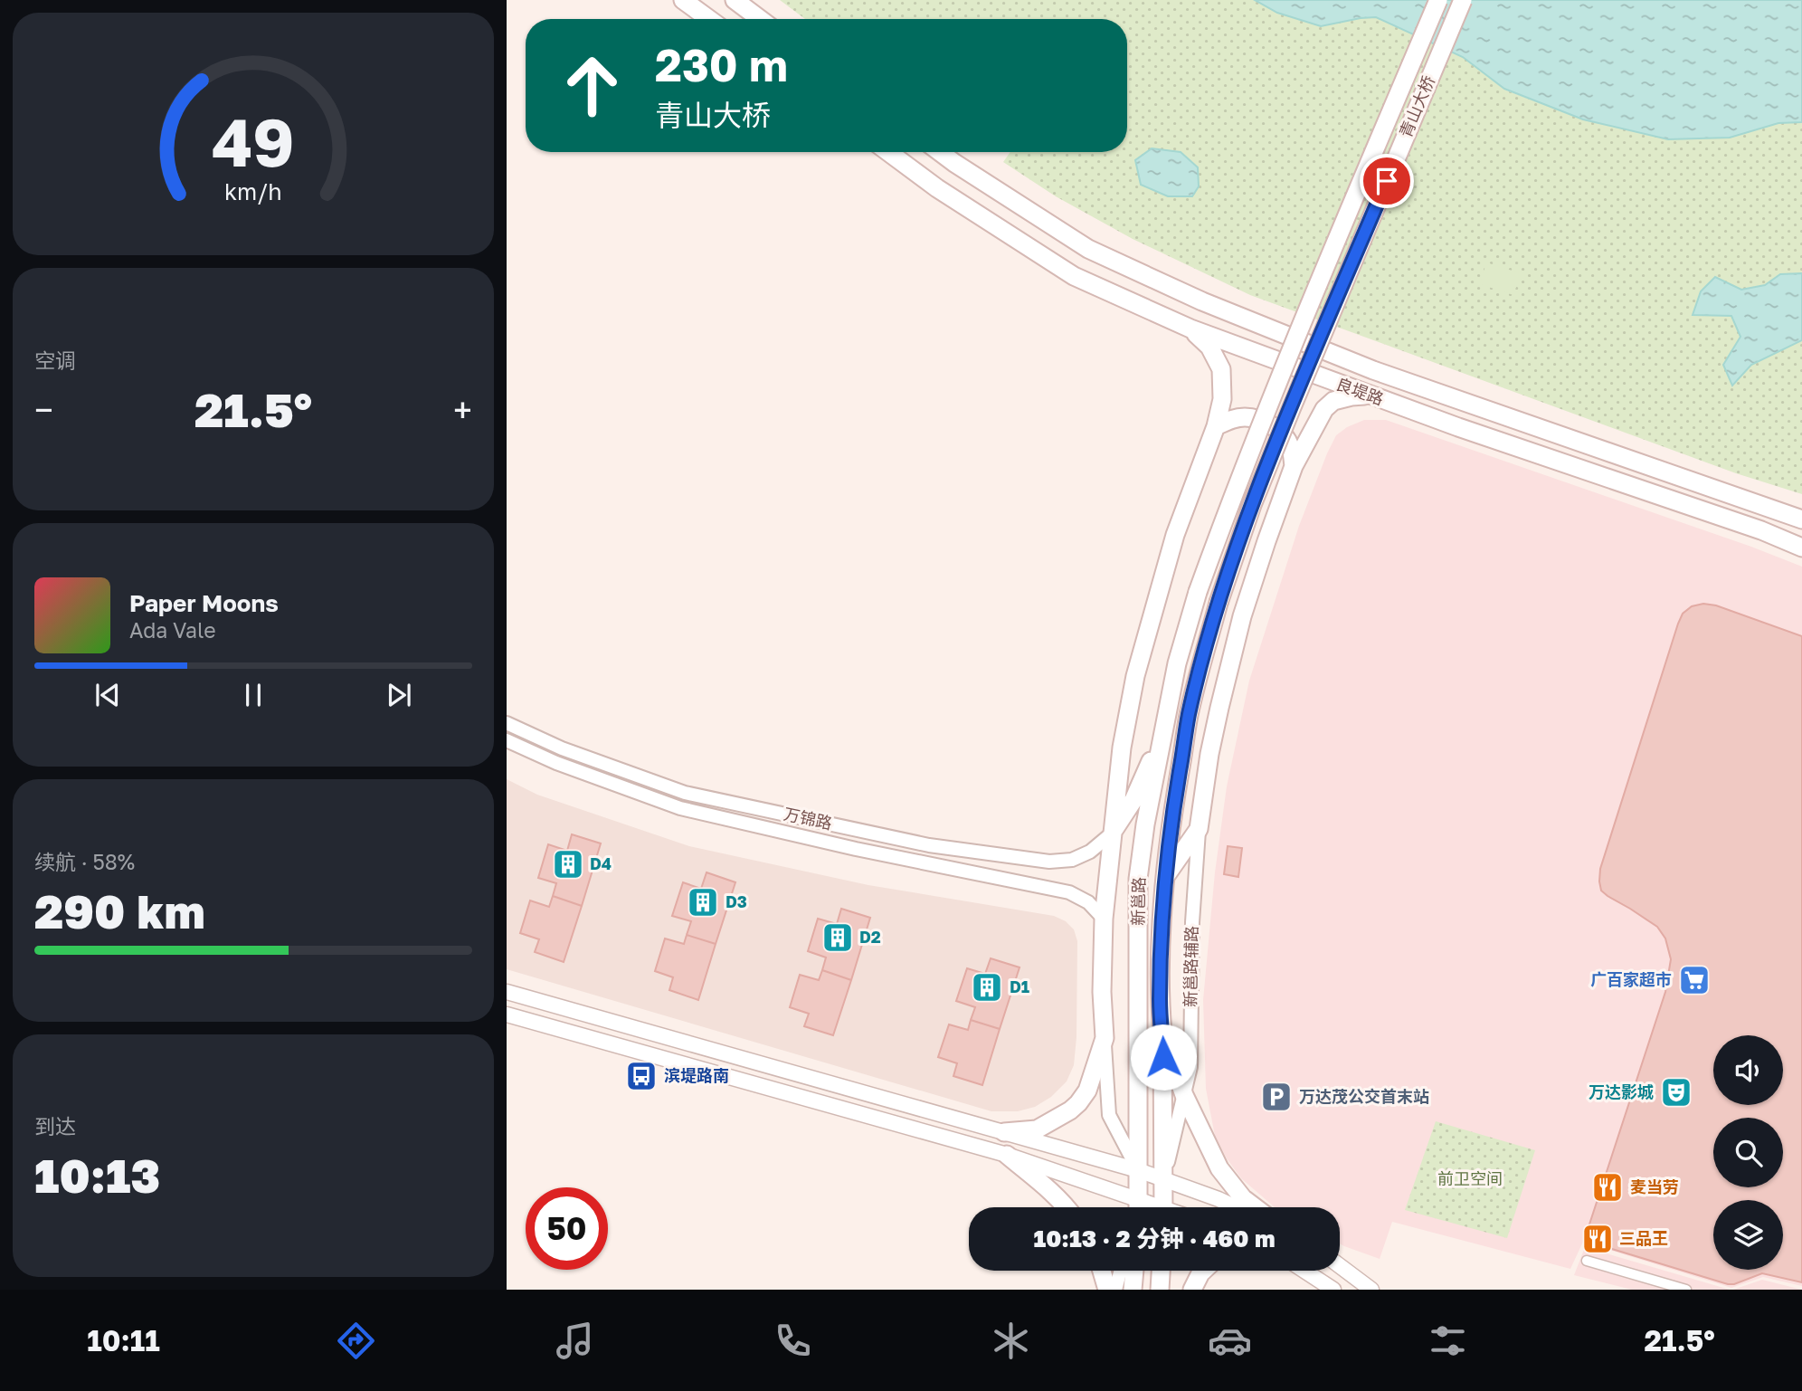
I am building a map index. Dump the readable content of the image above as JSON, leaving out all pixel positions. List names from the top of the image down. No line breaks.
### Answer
{"streets":{"main road":["青山大桥","良堤路","新邕路"],"street":["万锦路","新邕路辅路"]},"crossings":[["青山大桥","新邕路"],["新邕路","新邕路辅路"]],"parks":["前卫空间"],"places":{"building":["D4","D3","D2","D1"],"supermarket":["广百家超市"],"bus stop":["滨堤路南"],"theatre":["万达影城"],"parking":["万达茂公交首末站"],"restaurant":["麦当劳","三品王"]},"page":{"turn":["230 m","青山大桥"],"tile":["空调",["续航 · 58%","290 km"],["到达","10:13"]],"heat":["−","21.5°","+"],"song":["Paper Moons","Ada Vale"],"limit":"50","trip":"10:13 · 2 分钟 · 460 m","tabs":["10:11","21.5°"],"gauge":["49","km/h"]}}
